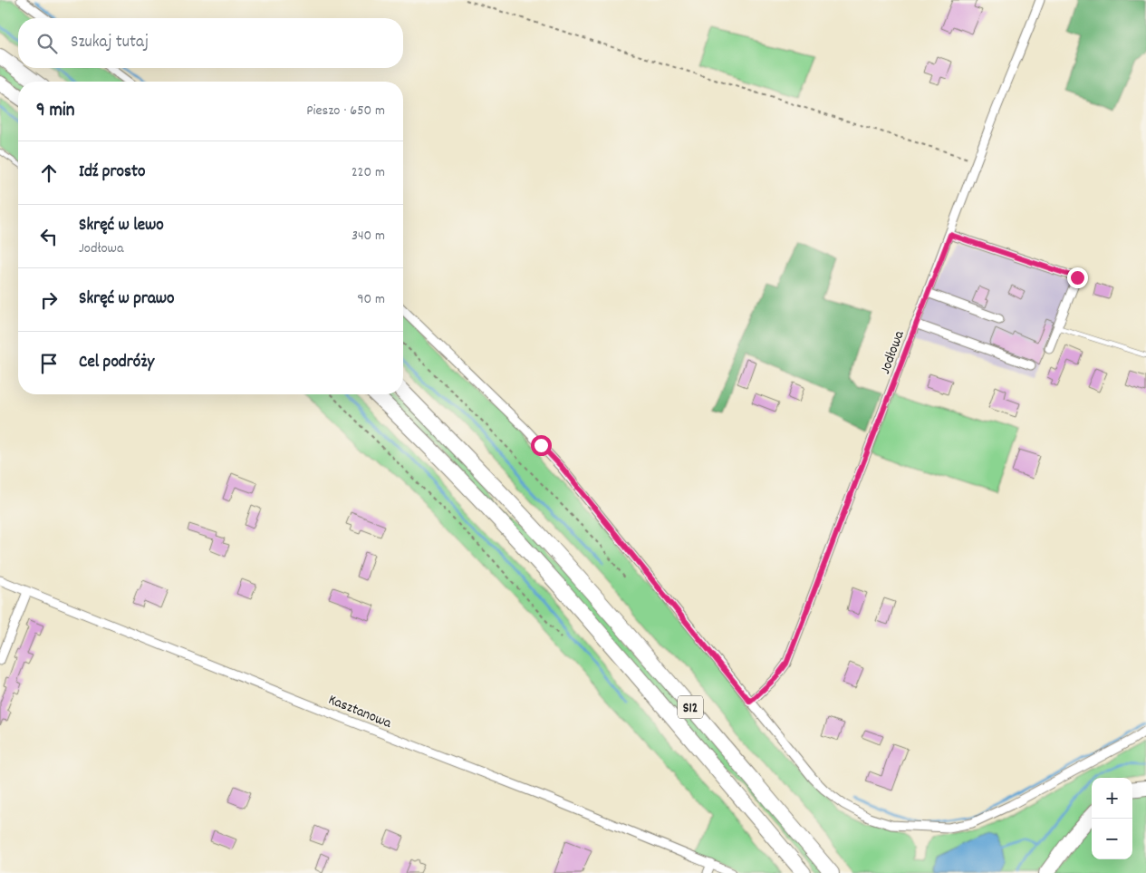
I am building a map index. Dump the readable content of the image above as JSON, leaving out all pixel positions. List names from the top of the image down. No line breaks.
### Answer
{"streets":{"highway":["S12"],"street":["Jodłowa","Kasztanowa"]},"page":{"search":"Szukaj tutaj","heading":["9 min","Pieszo · 650 m"],"list":[["Idź prosto","220 m"],["Skręć w lewo","Jodłowa","340 m"],["Skręć w prawo","90 m"],"Cel podróży"],"map_buttons":["+","−"]}}
